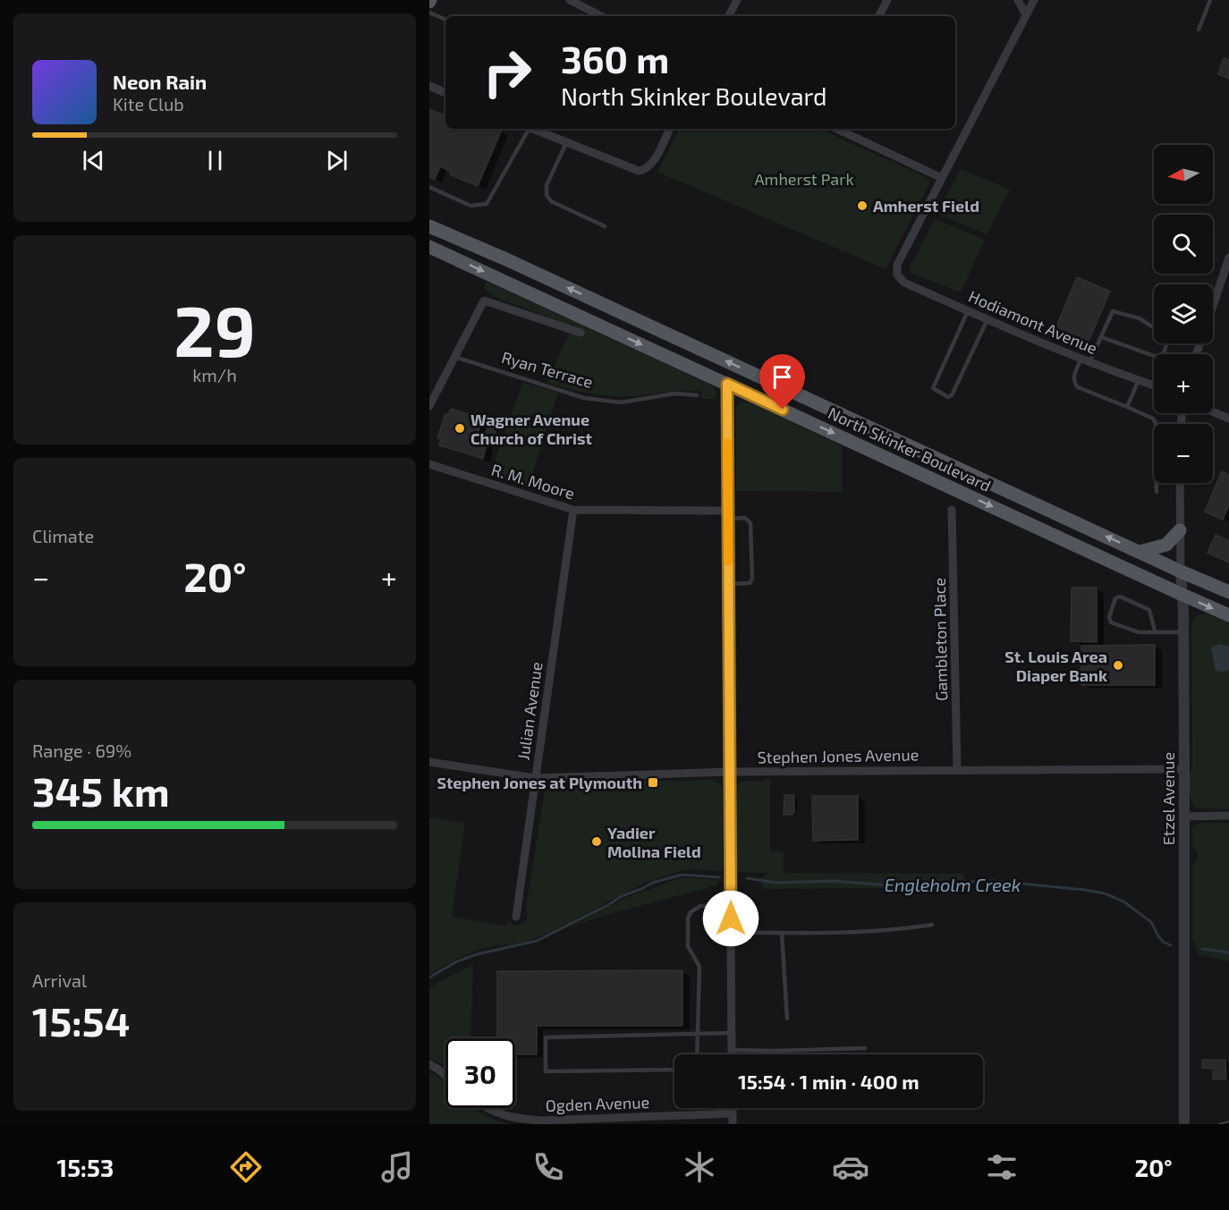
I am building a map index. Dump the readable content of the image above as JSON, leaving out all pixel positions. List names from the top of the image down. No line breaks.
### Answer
{"streets":{"main road":["North Skinker Boulevard"],"street":["Hodiamont Avenue","R. M. Moore","Gambleton Place","Julian Avenue","Stephen Jones Avenue","Etzel Avenue","Ogden Avenue"],"lane":["Ryan Terrace"]},"crossings":[["North Skinker Boulevard","Etzel Avenue"],["R. M. Moore","Julian Avenue"],["Gambleton Place","Stephen Jones Avenue"],["Julian Avenue","Stephen Jones Avenue"],["Stephen Jones Avenue","Etzel Avenue"]],"water":["Engleholm Creek"],"parks":["Amherst Park"],"places":{"other":["Amherst Field","Wagner Avenue Church of Christ","St. Louis Area Diaper Bank","Yadier Molina Field"],"transit":["Stephen Jones at Plymouth"]},"north":"left","page":{"turn":["360 m","North Skinker Boulevard"],"song":["Neon Rain","Kite Club"],"map_buttons":["+","−"],"tile":[["29","km/h"],"Climate",["Range · 69%","345 km"],["Arrival","15:54"]],"heat":["−","20°","+"],"limit":"30","trip":"15:54 · 1 min · 400 m","tabs":["15:53","20°"]}}
